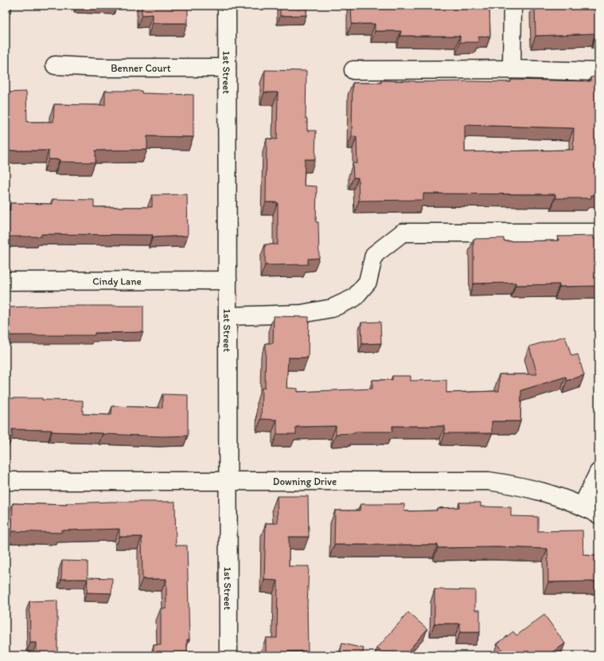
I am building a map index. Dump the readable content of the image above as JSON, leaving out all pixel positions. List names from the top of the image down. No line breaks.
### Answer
{"streets":{"street":["Benner Court","1st Street","Cindy Lane","Downing Drive"]},"crossings":[["Benner Court","1st Street"],["1st Street","Cindy Lane"],["1st Street","Downing Drive"]]}
